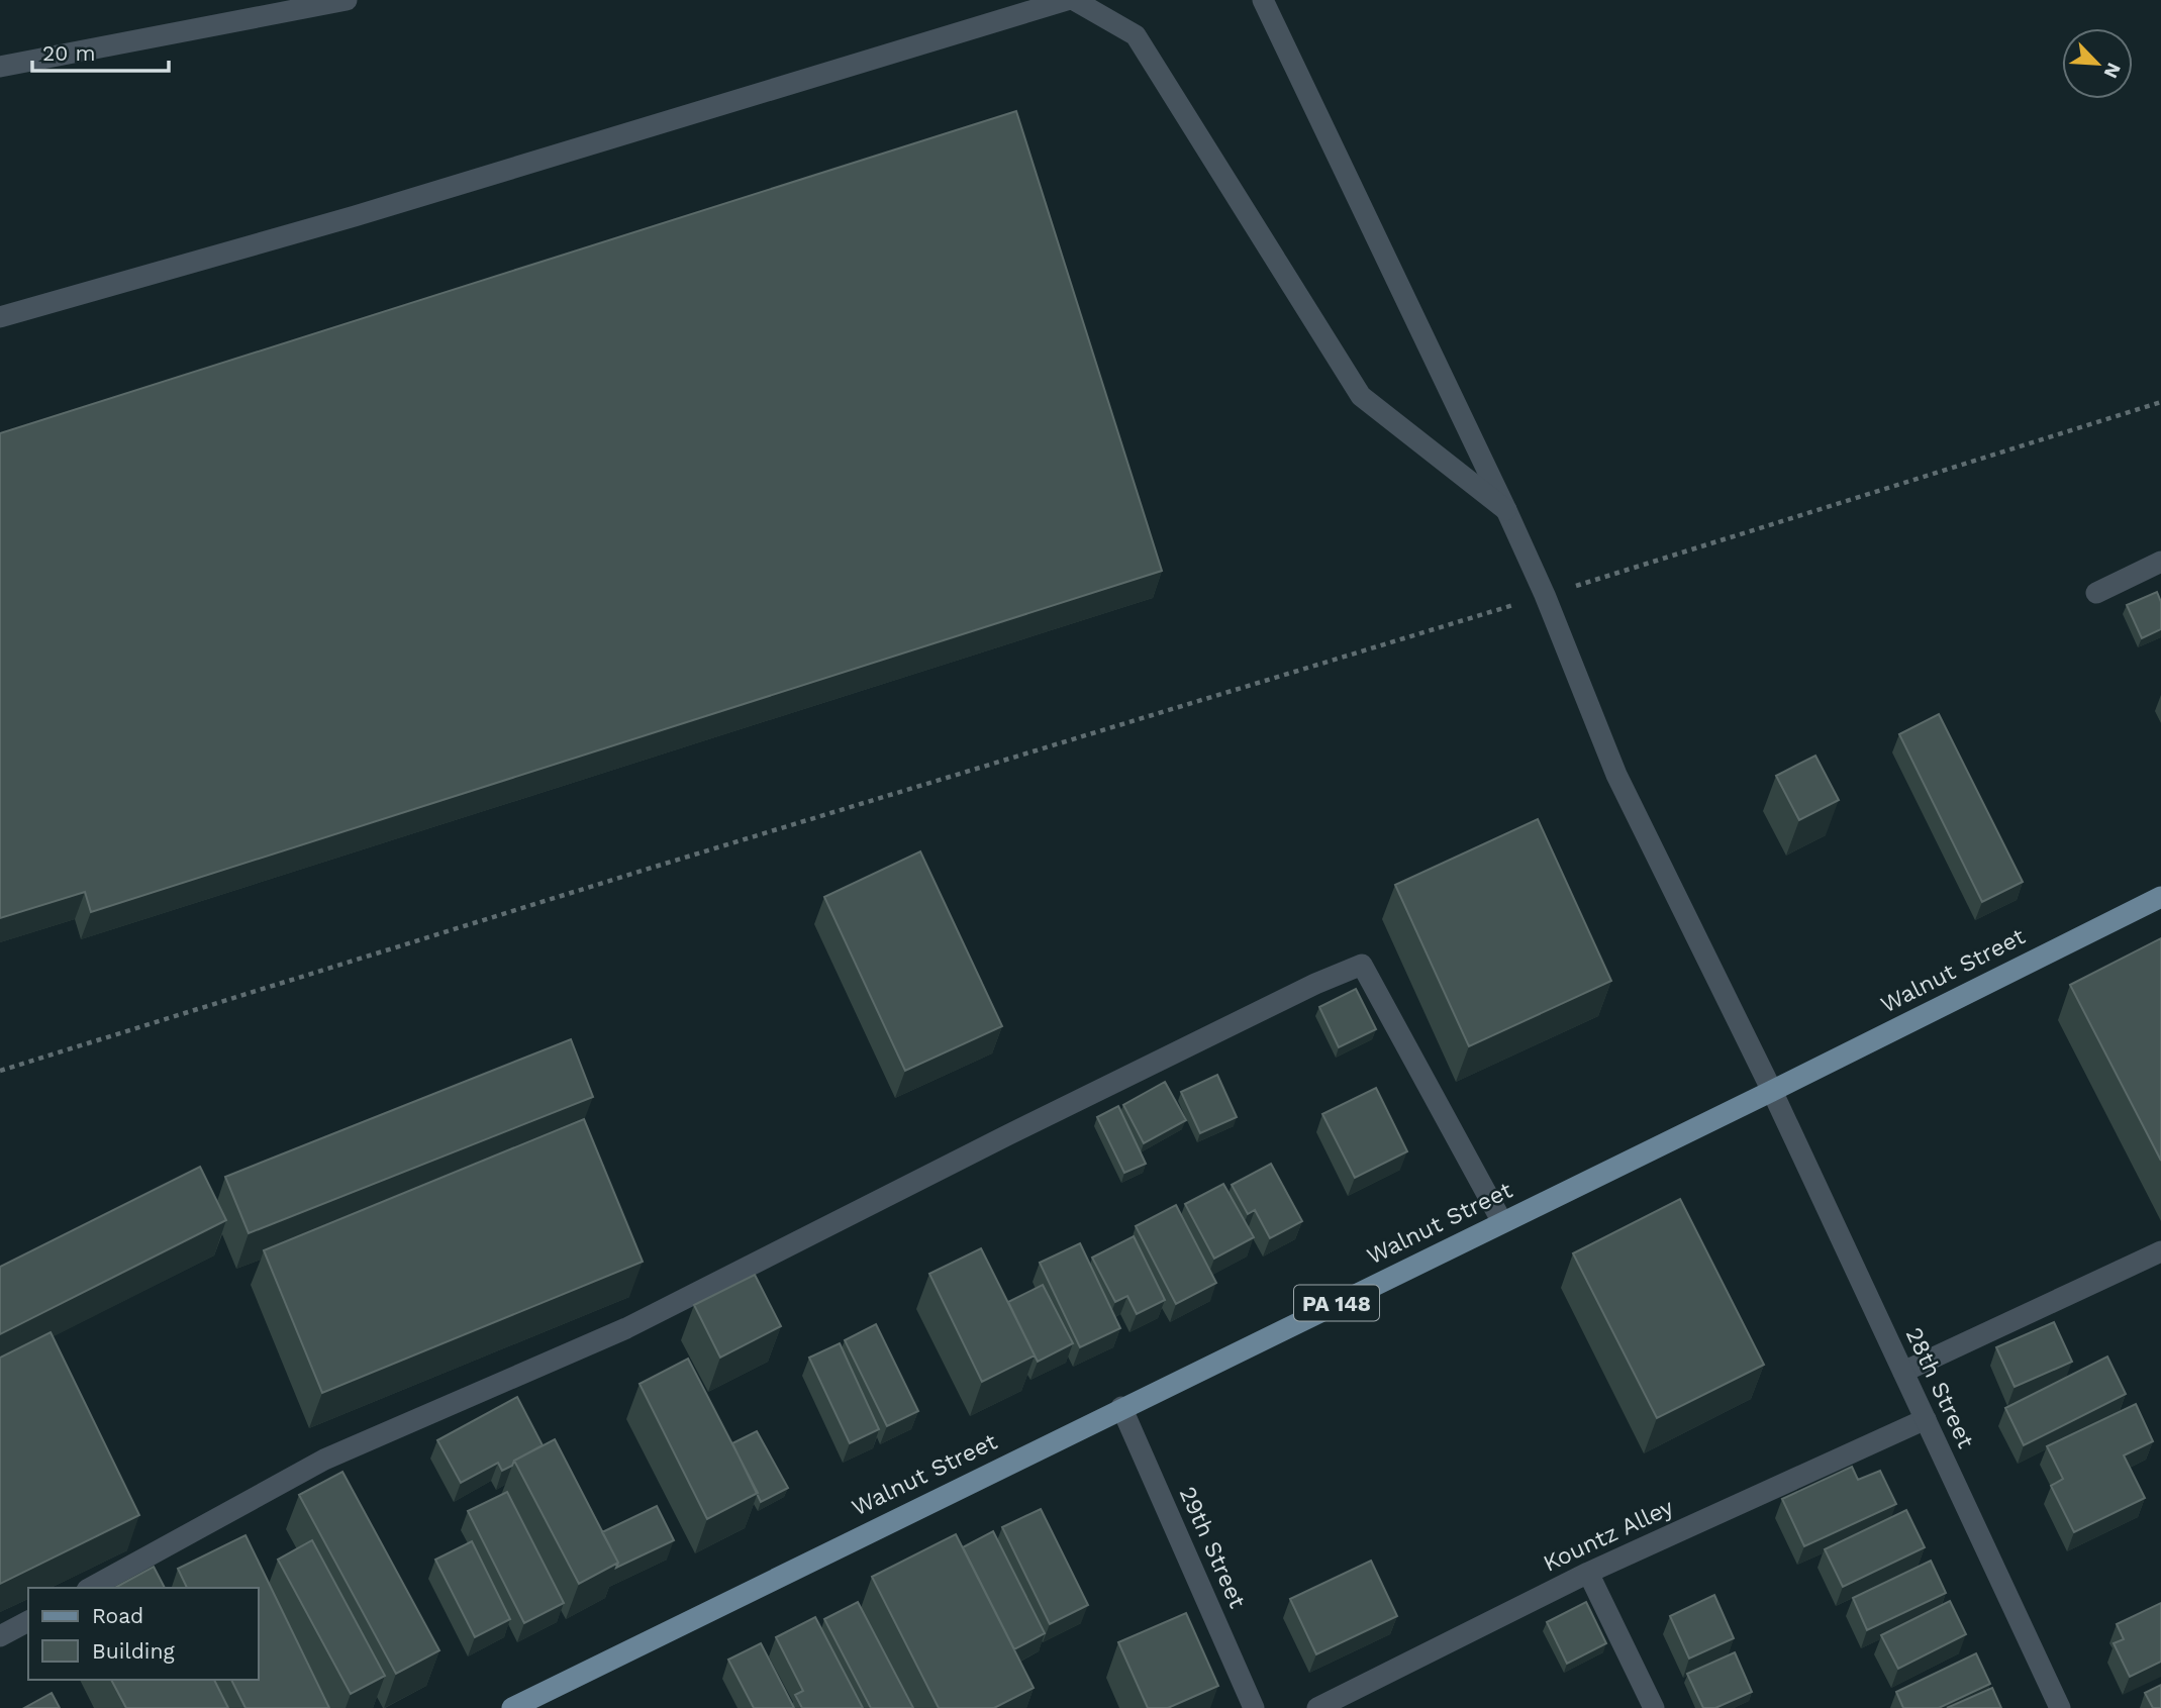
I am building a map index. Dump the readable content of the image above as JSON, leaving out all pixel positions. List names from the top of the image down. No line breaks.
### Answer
{"streets":{"main road":["Walnut Street","PA 148"],"street":["28th Street","Kountz Alley","29th Street"]},"crossings":[["Walnut Street","28th Street"],["Walnut Street","29th Street"],["28th Street","Kountz Alley"]],"legend":["Road","Building"],"scale_bar":"20 m","north":"bottom right"}
